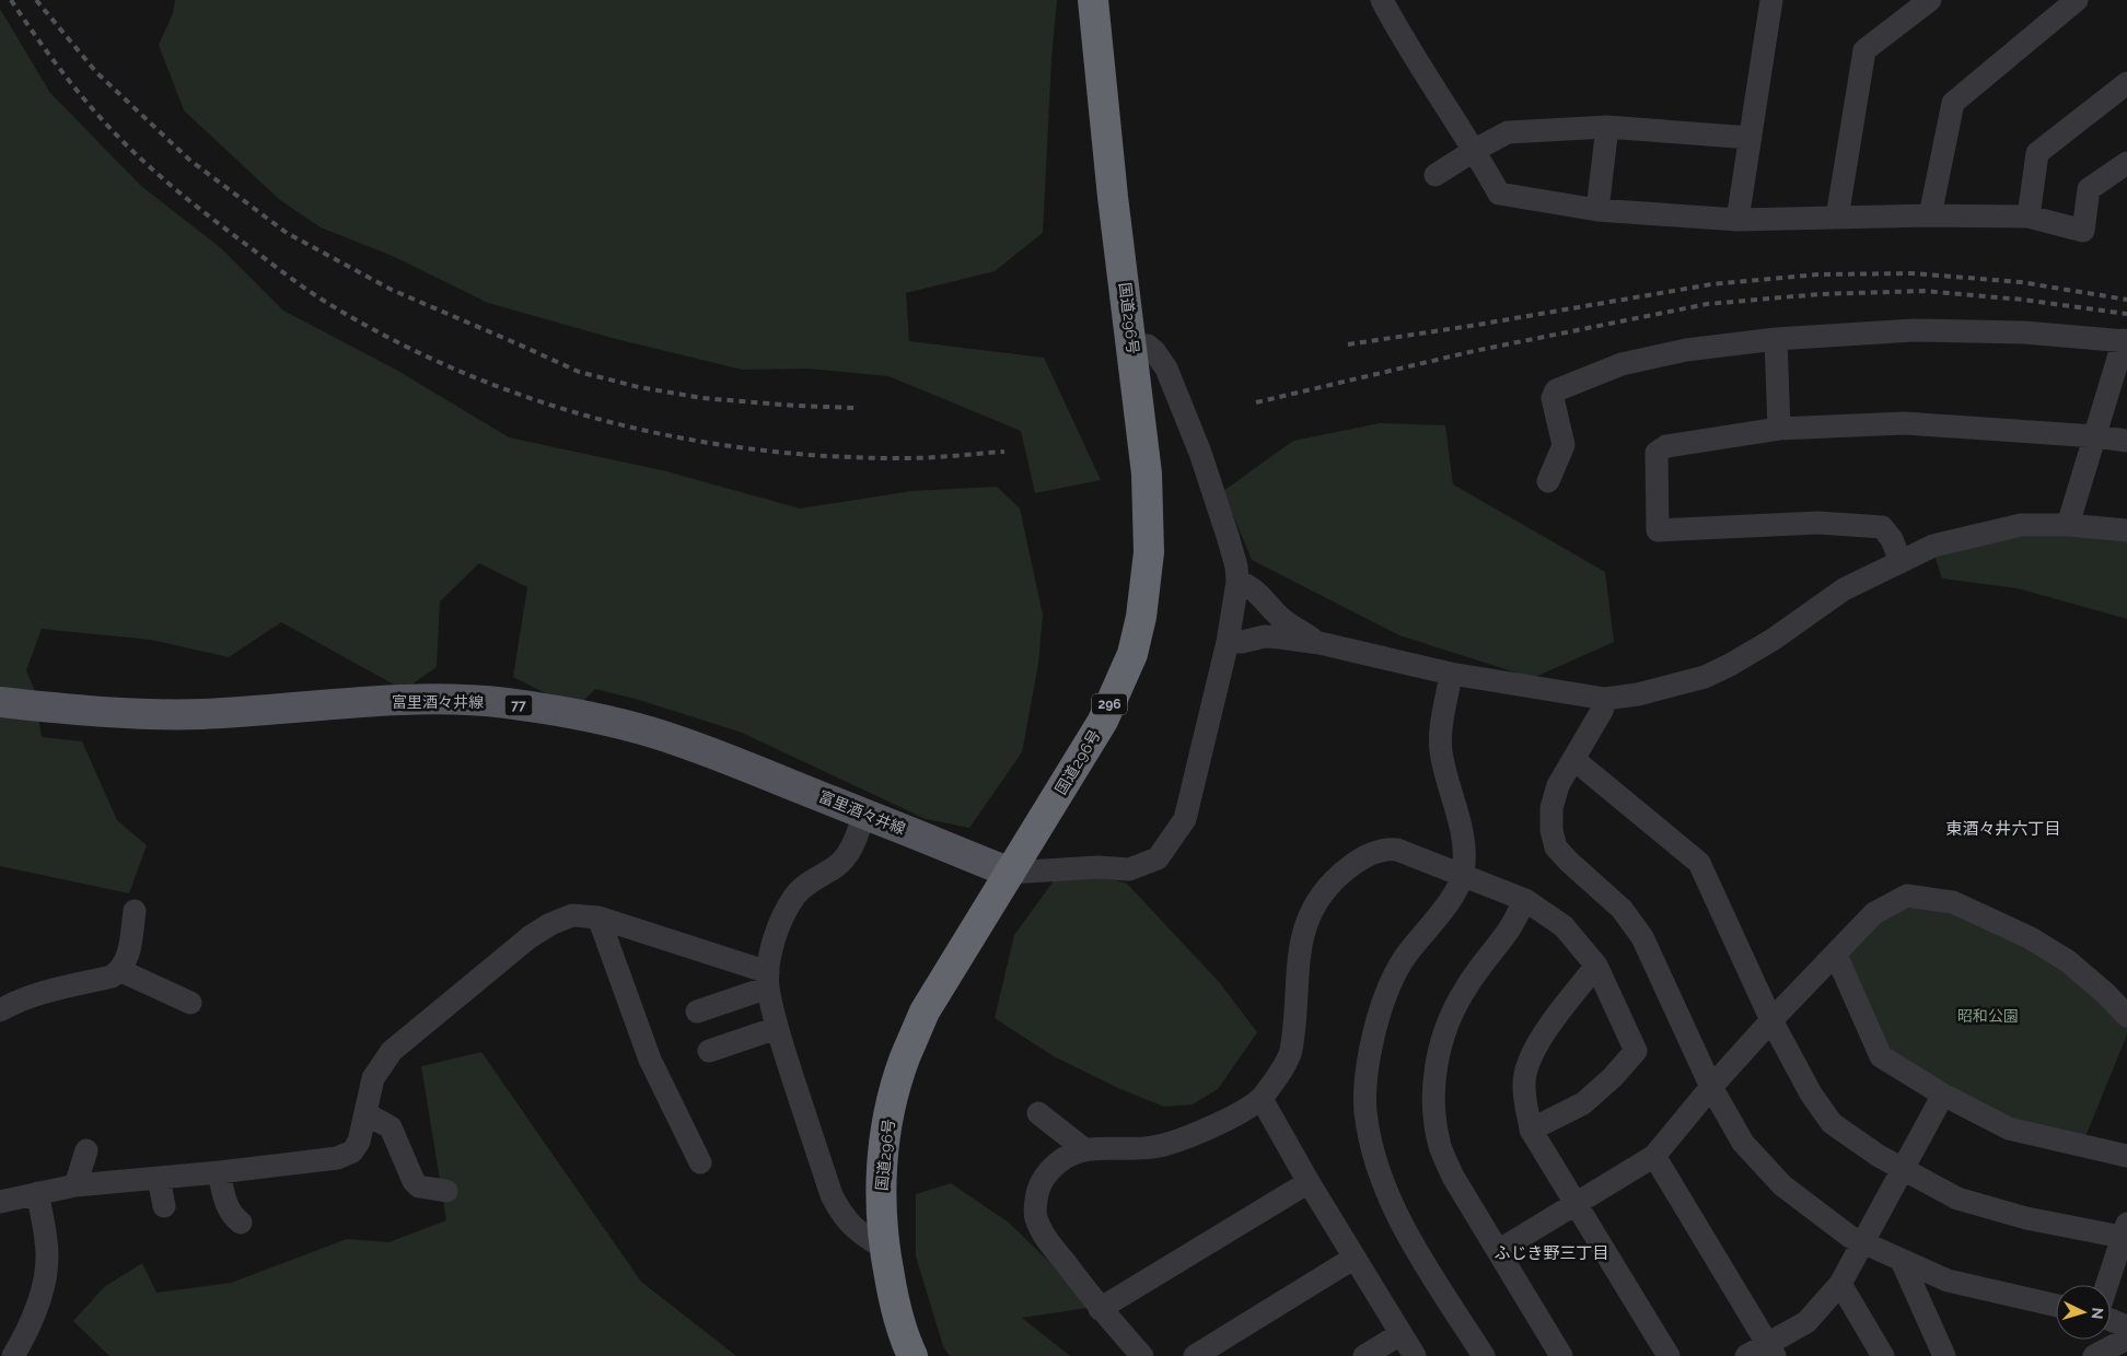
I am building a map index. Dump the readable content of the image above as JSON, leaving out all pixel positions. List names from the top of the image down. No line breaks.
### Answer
{"streets":{"highway":["国道296号","296"],"main road":["富里酒々井線","77"]},"crossings":[["国道296号","富里酒々井線"]],"districts":["東酒々井六丁目","ふじき野三丁目"],"parks":["昭和公園"],"north":"right"}
